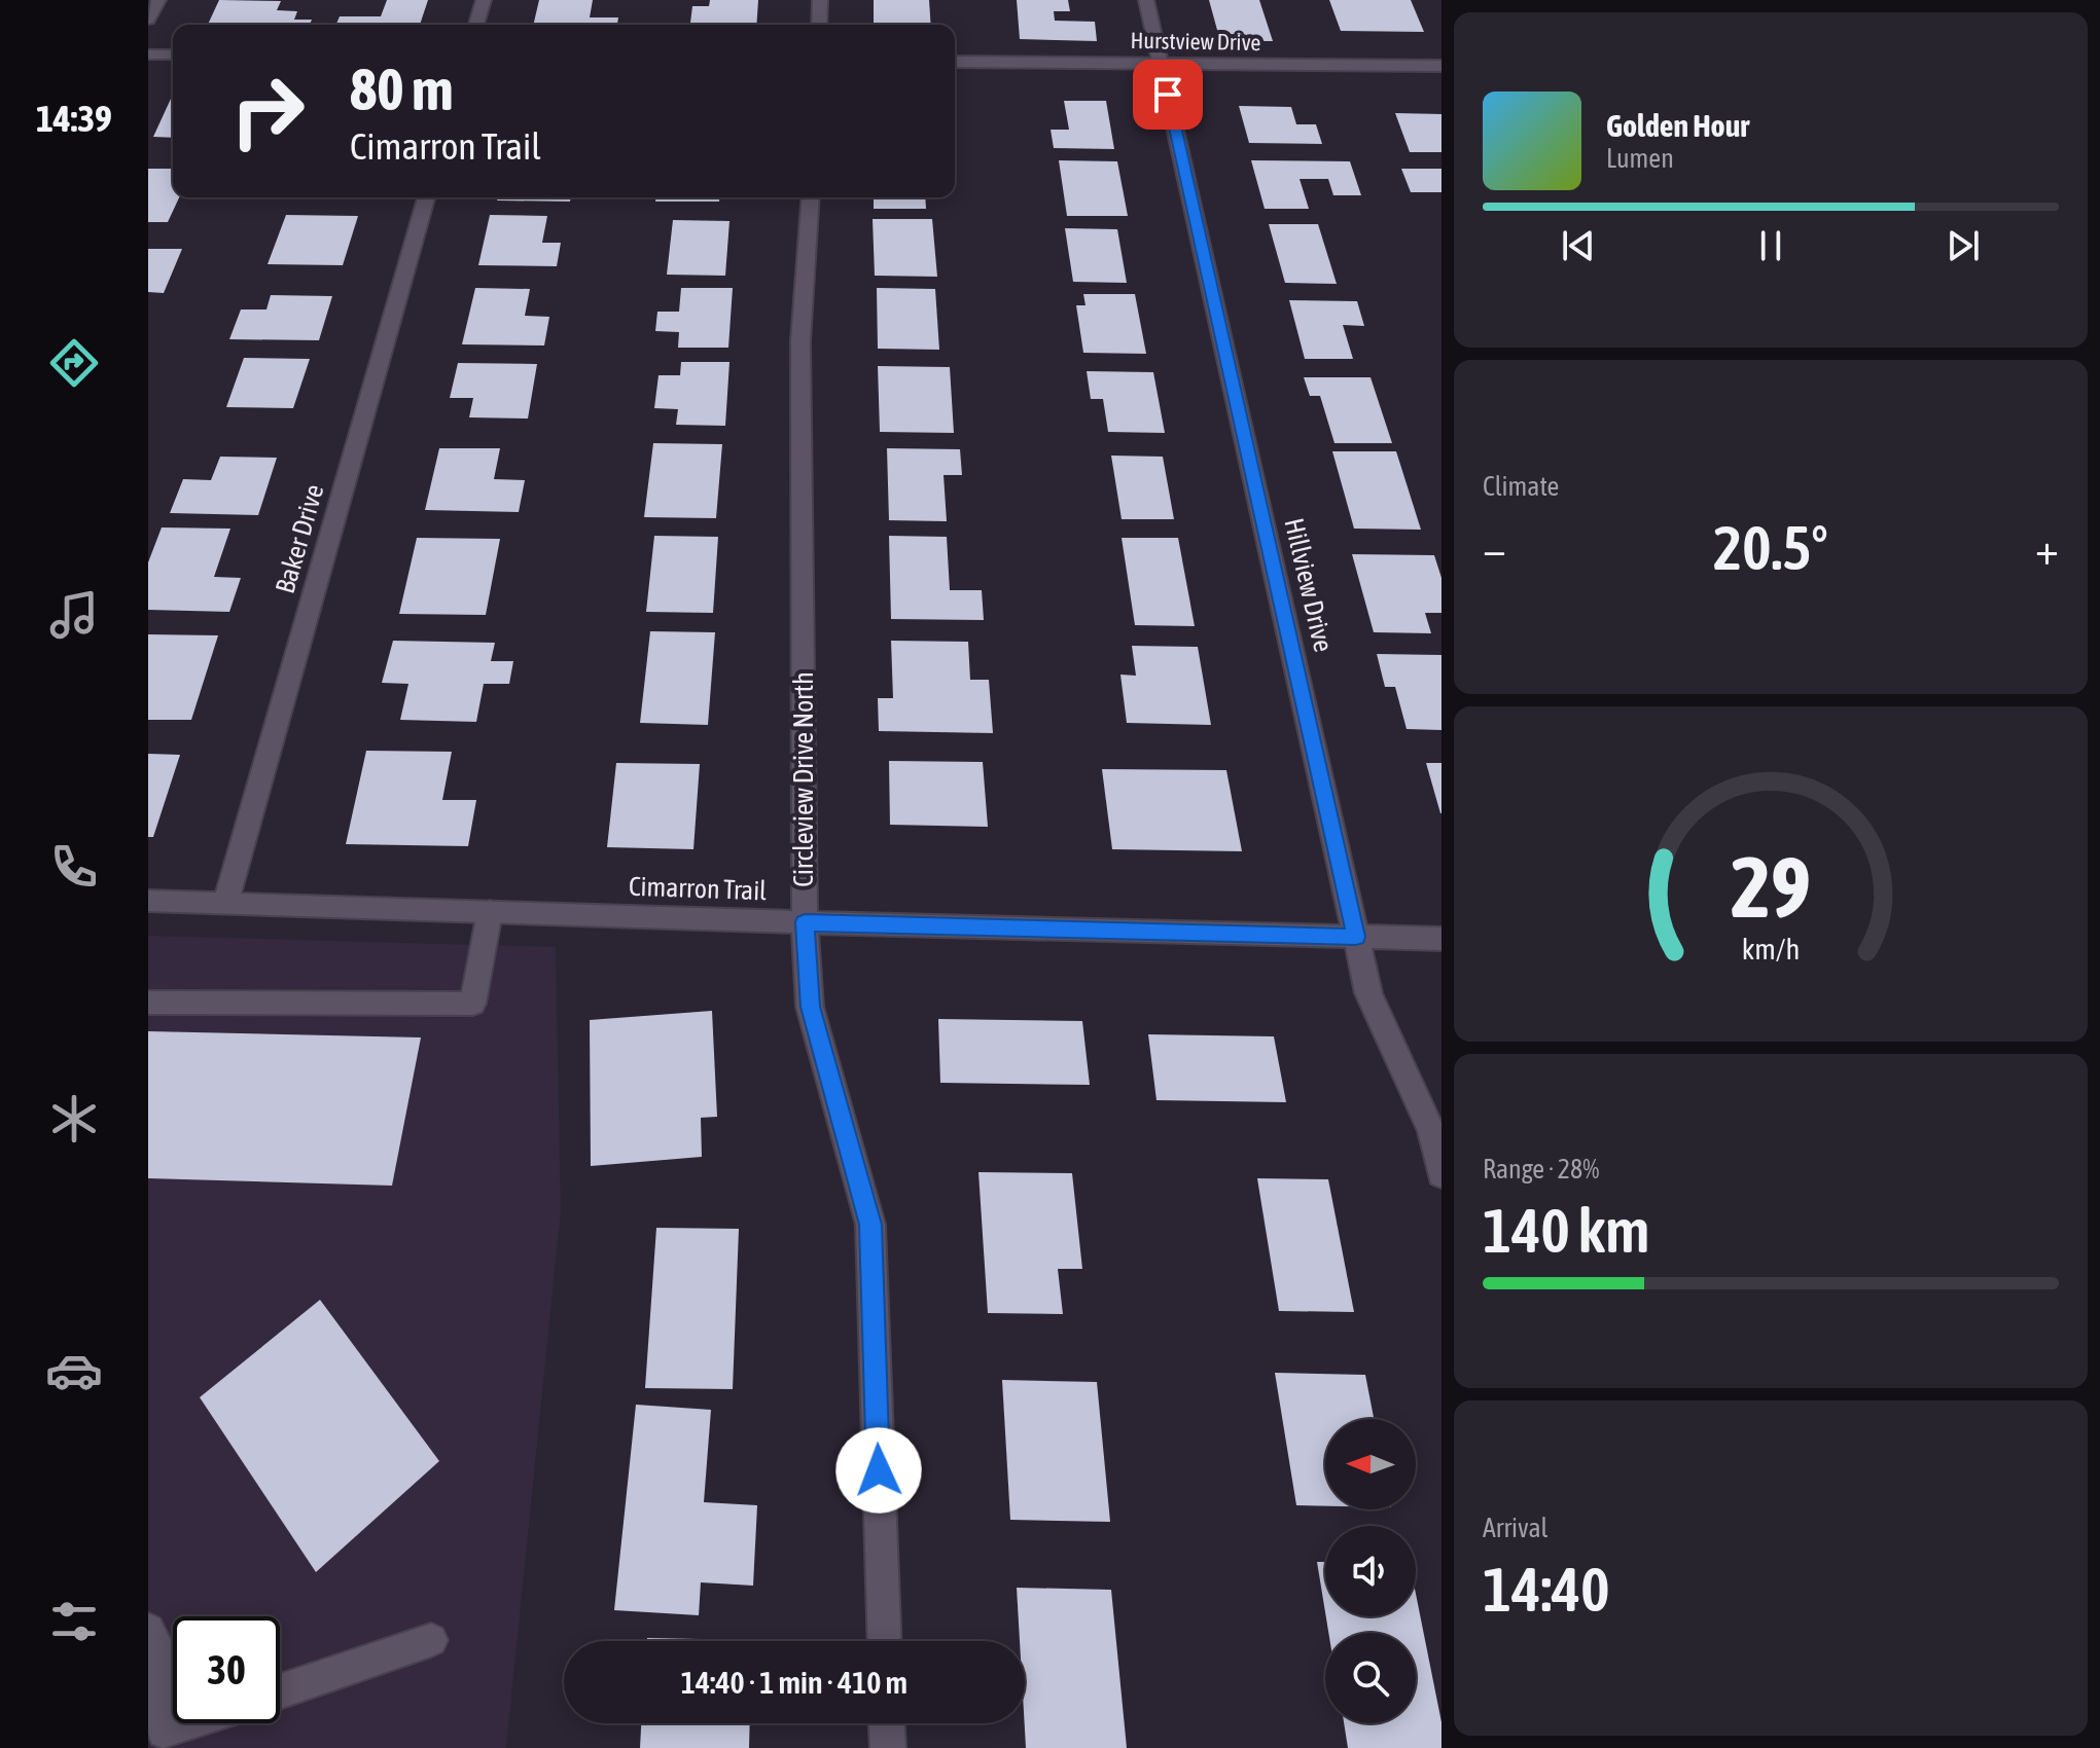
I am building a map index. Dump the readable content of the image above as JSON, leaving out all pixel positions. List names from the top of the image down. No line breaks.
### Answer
{"streets":{"street":["Hurstview Drive","Baker Drive","Hillview Drive","Circleview Drive North","Cimarron Trail"]},"crossings":[["Hurstview Drive","Hillview Drive"],["Baker Drive","Cimarron Trail"],["Hillview Drive","Cimarron Trail"],["Circleview Drive North","Cimarron Trail"]],"north":"left","page":{"tabs":"14:39","turn":["80 m","Cimarron Trail"],"song":["Golden Hour","Lumen"],"tile":["Climate",["Range · 28%","140 km"],["Arrival","14:40"]],"heat":["−","20.5°","+"],"limit":"30","trip":"14:40 · 1 min · 410 m","gauge":["29","km/h"]}}
